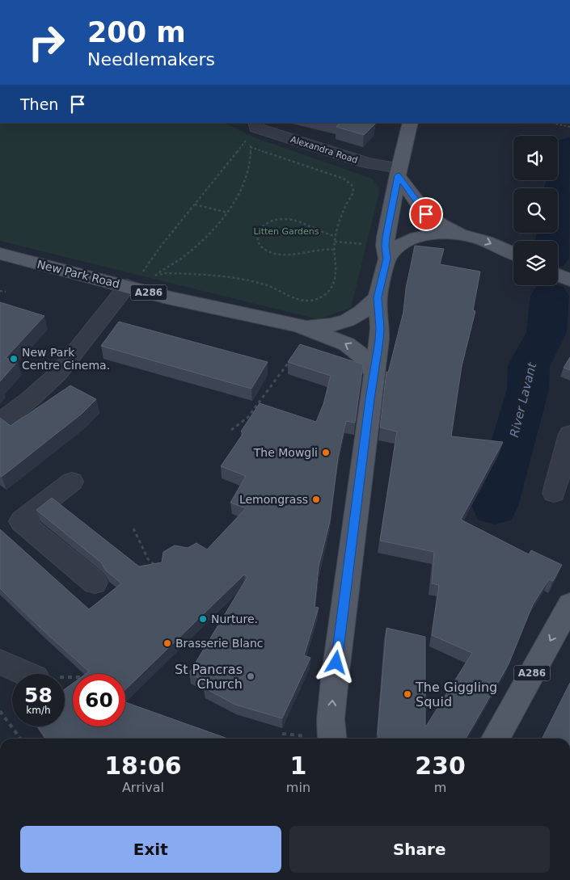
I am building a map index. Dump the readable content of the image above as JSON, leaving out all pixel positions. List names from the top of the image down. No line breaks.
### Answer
{"streets":{"main road":["New Park Road","A286"],"street":["Alexandra Road"]},"crossings":[["New Park Road","A286"]],"water":["River Lavant"],"parks":["Litten Gardens"],"places":["New Park Centre Cinema.","The Mowgli","Lemongrass","Nurture.","Brasserie Blanc","St Pancras Church","The Giggling Squid"],"page":{"turn":["200 m","Needlemakers"],"then":"Then","speed":"58 km/h","limit":"60","eta":["18:06","Arrival","1","min","230","m"],"buttons":["Exit","Share"]}}
